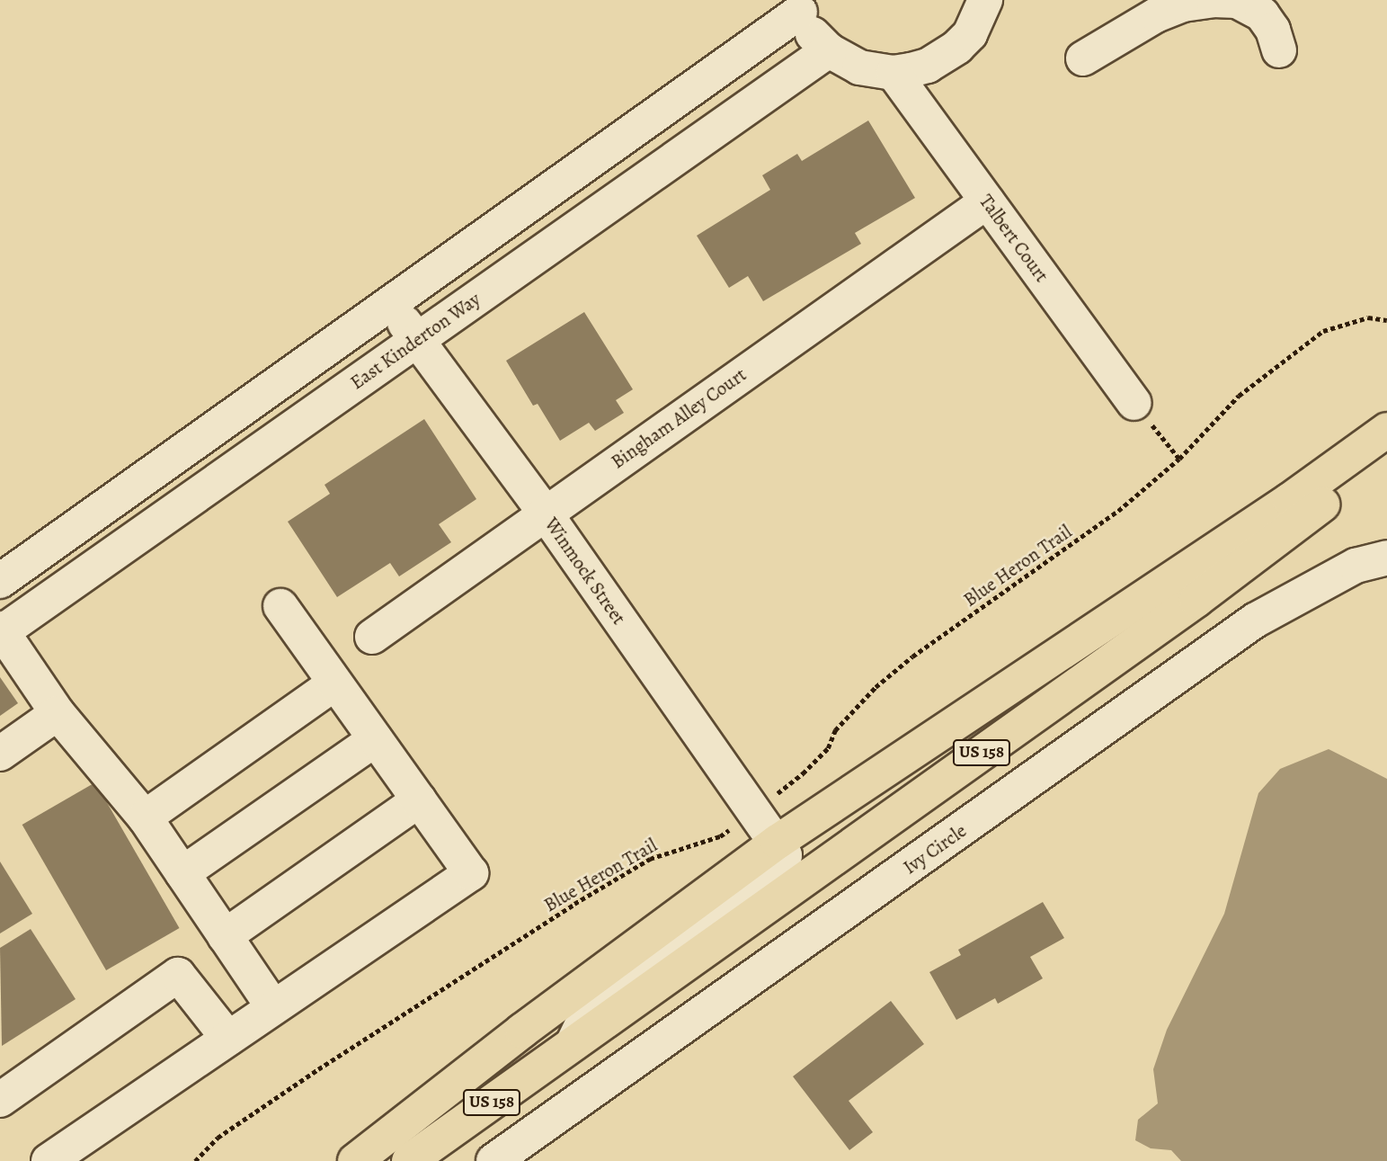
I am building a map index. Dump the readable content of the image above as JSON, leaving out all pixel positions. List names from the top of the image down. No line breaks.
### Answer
{"streets":{"main road":["US 158"],"street":["Talbert Court","East Kinderton Way","Bingham Alley Court","Winmock Street","Ivy Circle"],"path":["Blue Heron Trail"]},"crossings":[["Talbert Court","Bingham Alley Court"],["East Kinderton Way","Winmock Street"],["Bingham Alley Court","Winmock Street"],["Blue Heron Trail","Winmock Street"],["Winmock Street","US 158"]]}
